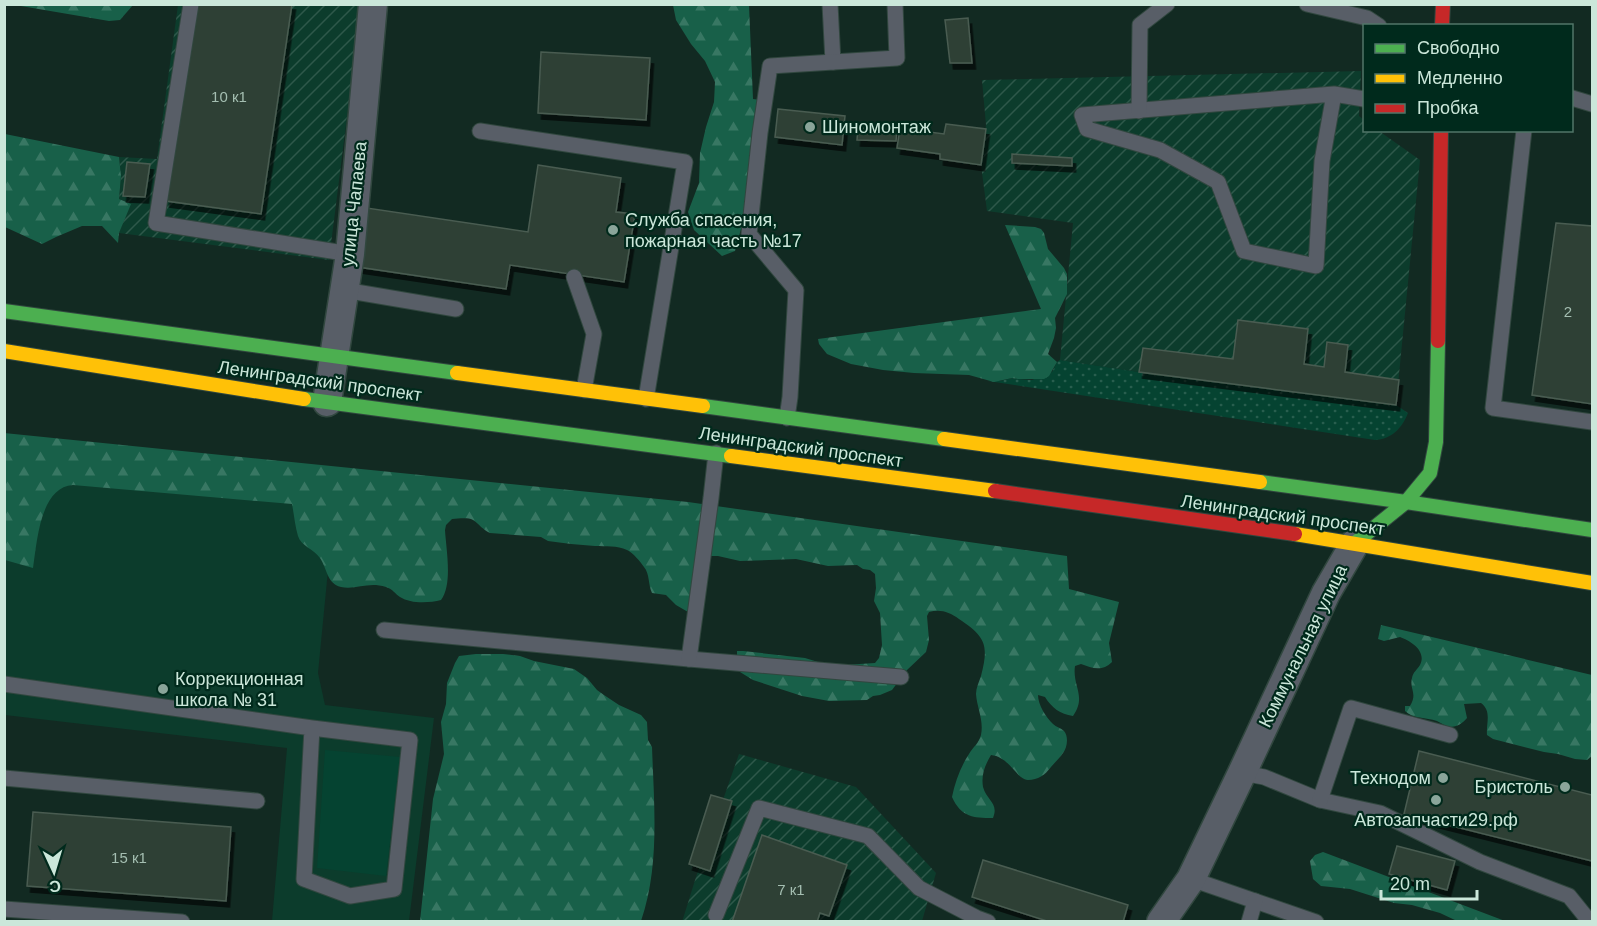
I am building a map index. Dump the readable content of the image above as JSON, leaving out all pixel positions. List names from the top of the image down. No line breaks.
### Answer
{"streets":{"main road":["Ленинградский проспект","Коммунальная улица"],"street":["улица Чапаева"]},"crossings":[["улица Чапаева","Ленинградский проспект"],["Ленинградский проспект","Коммунальная улица"]],"places":["Шиномонтаж","Служба спасения, пожарная часть №17","Коррекционная школа № 31","Технодом","Бристоль","Автозапчасти29.рф"],"house_numbers":["10 к1","2","15 к1","7 к1"],"legend":["Свободно","Медленно","Пробка"],"scale_bar":"20 m","north":"bottom"}
